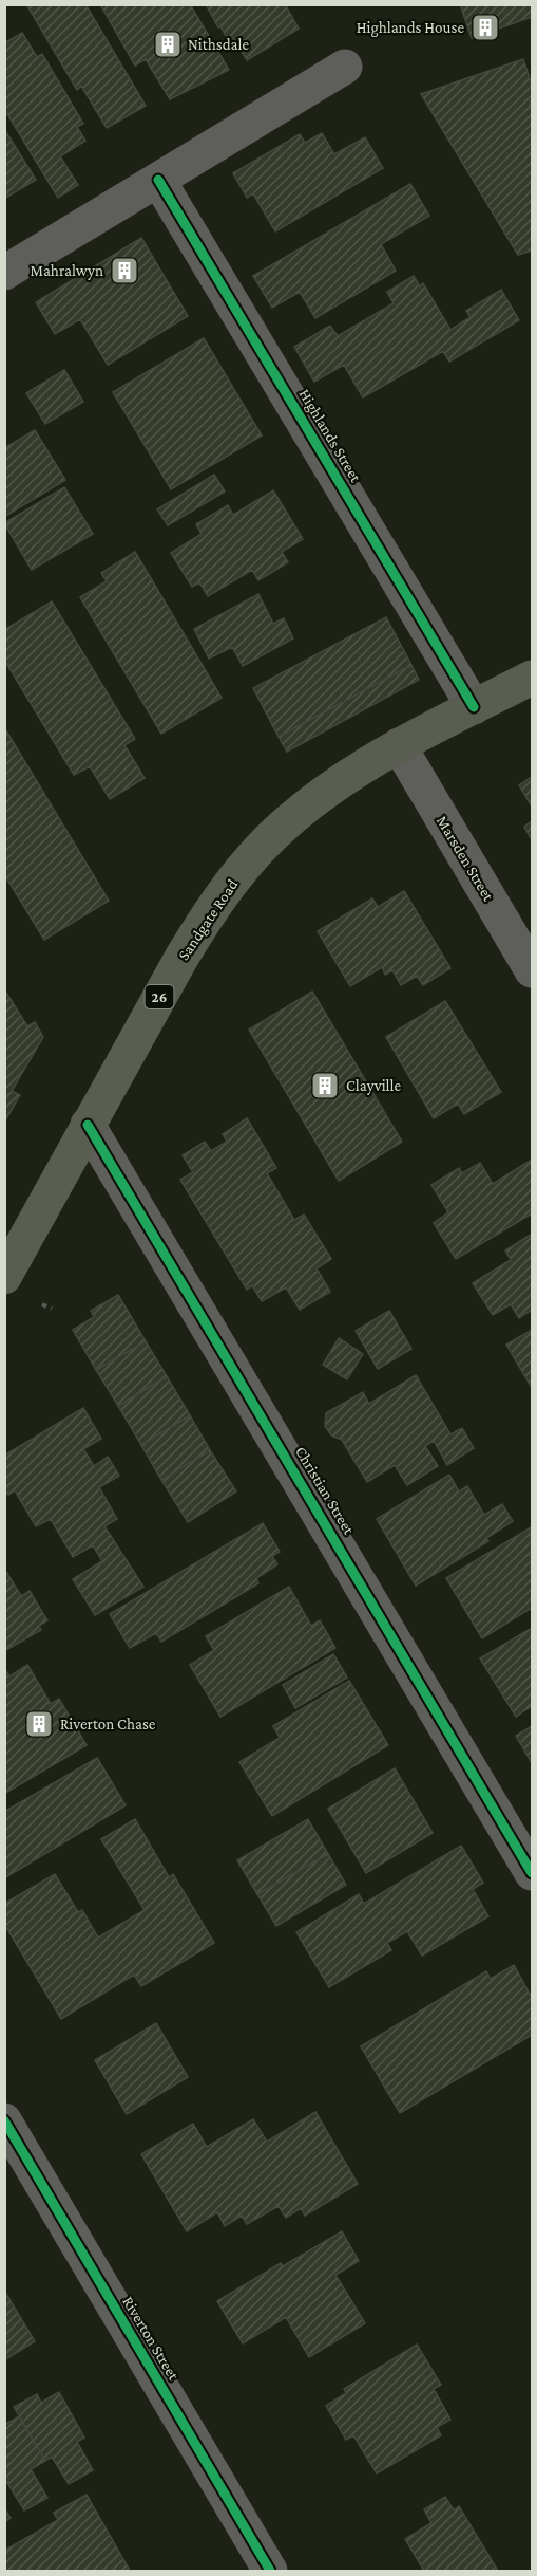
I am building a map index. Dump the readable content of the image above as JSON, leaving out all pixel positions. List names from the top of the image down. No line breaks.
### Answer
{"streets":{"highway":["Sandgate Road","26"],"street":["Highlands Street","Marsden Street","Christian Street","Riverton Street"]},"crossings":[["Highlands Street","Sandgate Road"],["Marsden Street","Sandgate Road"],["Sandgate Road","Christian Street"]],"places":{"building":["Highlands House","Nithsdale","Mahralwyn","Clayville","Riverton Chase"]}}
